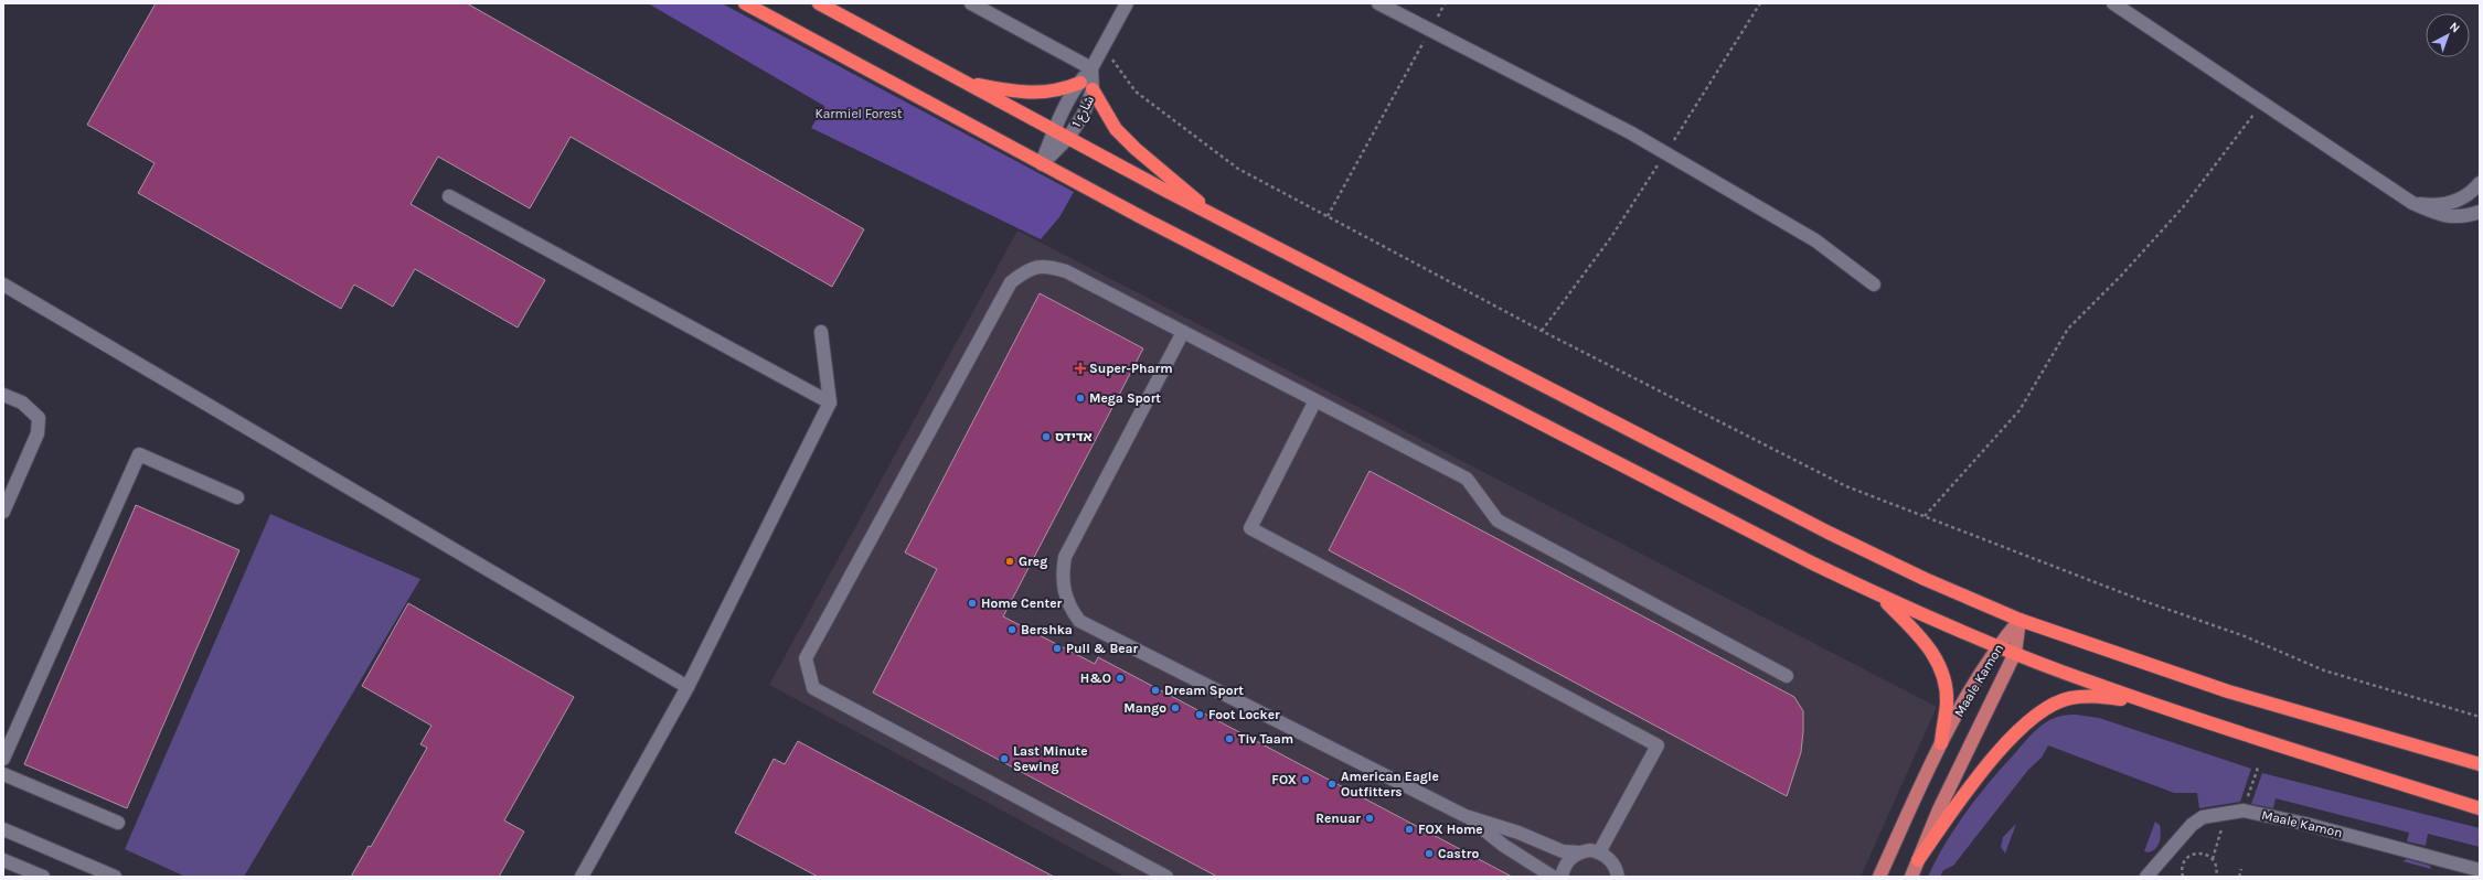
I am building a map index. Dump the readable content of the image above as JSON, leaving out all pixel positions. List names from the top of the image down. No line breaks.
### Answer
{"streets":{"main road":["Maale Kamon"],"street":["شارع 1"]},"parks":["Karmiel Forest"],"places":{"health":["Super-Pharm"],"other":["Mega Sport","אדידס","Greg","Home Center","Bershka","Pull & Bear","H&O","Dream Sport","Mango","Foot Locker","Tiv Taam","Last Minute Sewing","FOX","American Eagle Outfitters","Renuar","FOX Home","Castro"]},"north":"top right"}
